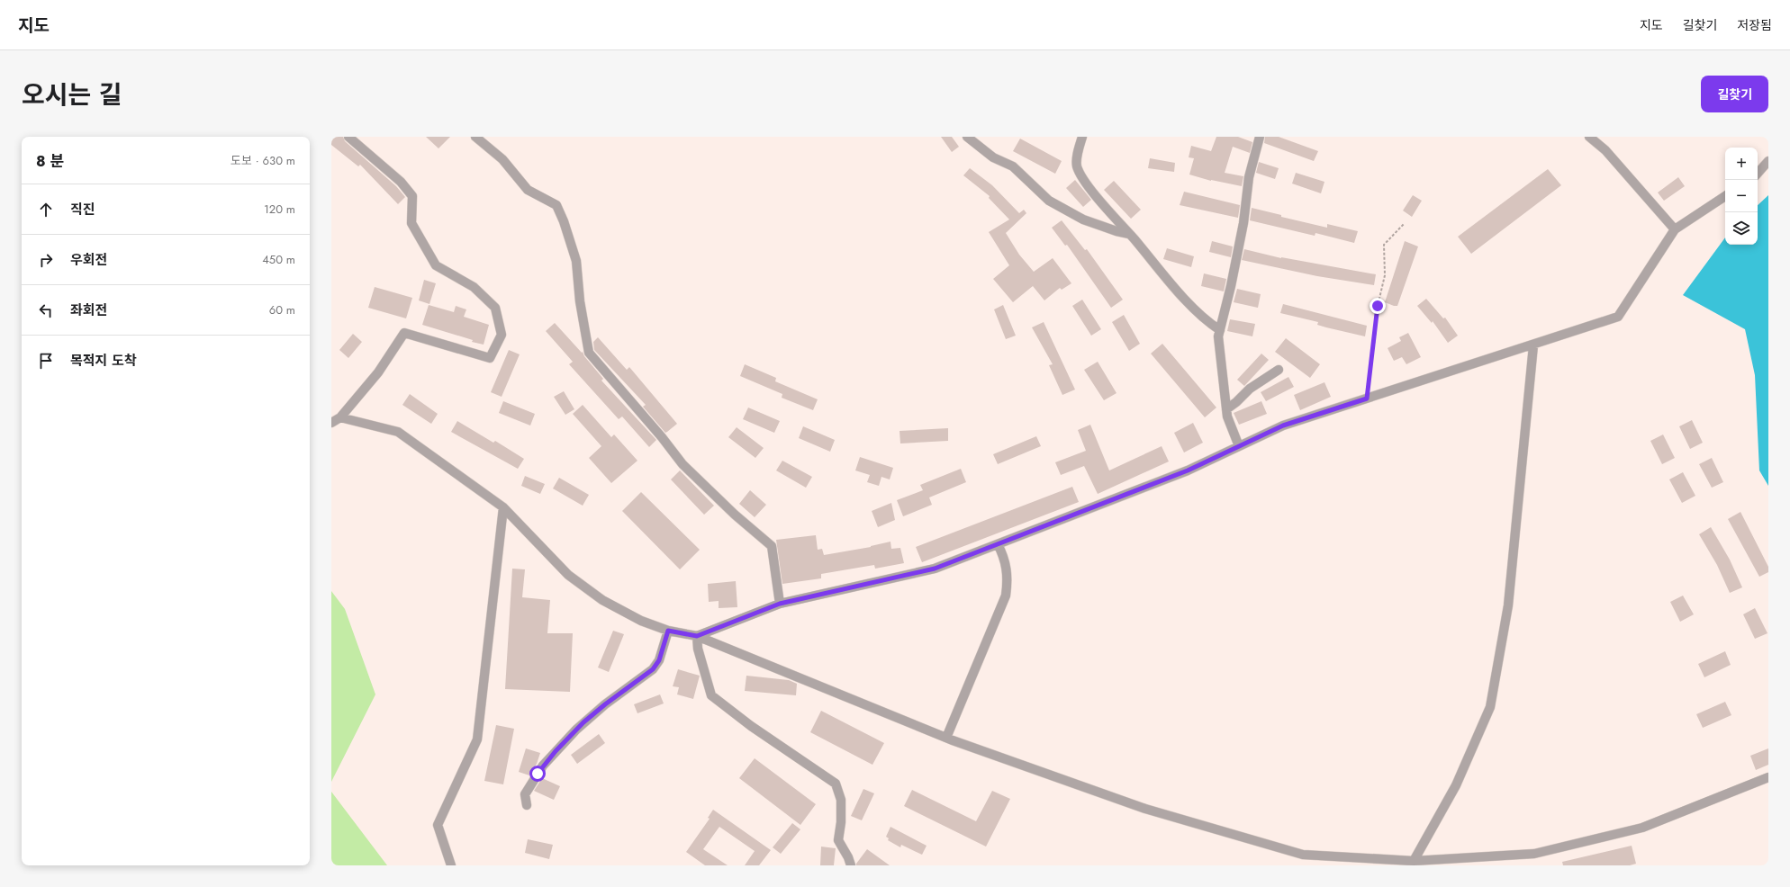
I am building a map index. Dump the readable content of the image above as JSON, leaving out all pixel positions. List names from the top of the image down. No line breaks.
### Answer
{"page":{"header":"지도","nav":["지도","길찾기","저장됨"],"title":"오시는 길","buttons":"길찾기","heading":["8 분","도보 · 630 m"],"map_buttons":["+","−"],"list":[["직진","120 m"],["우회전","450 m"],["좌회전","60 m"],"목적지 도착"]}}
